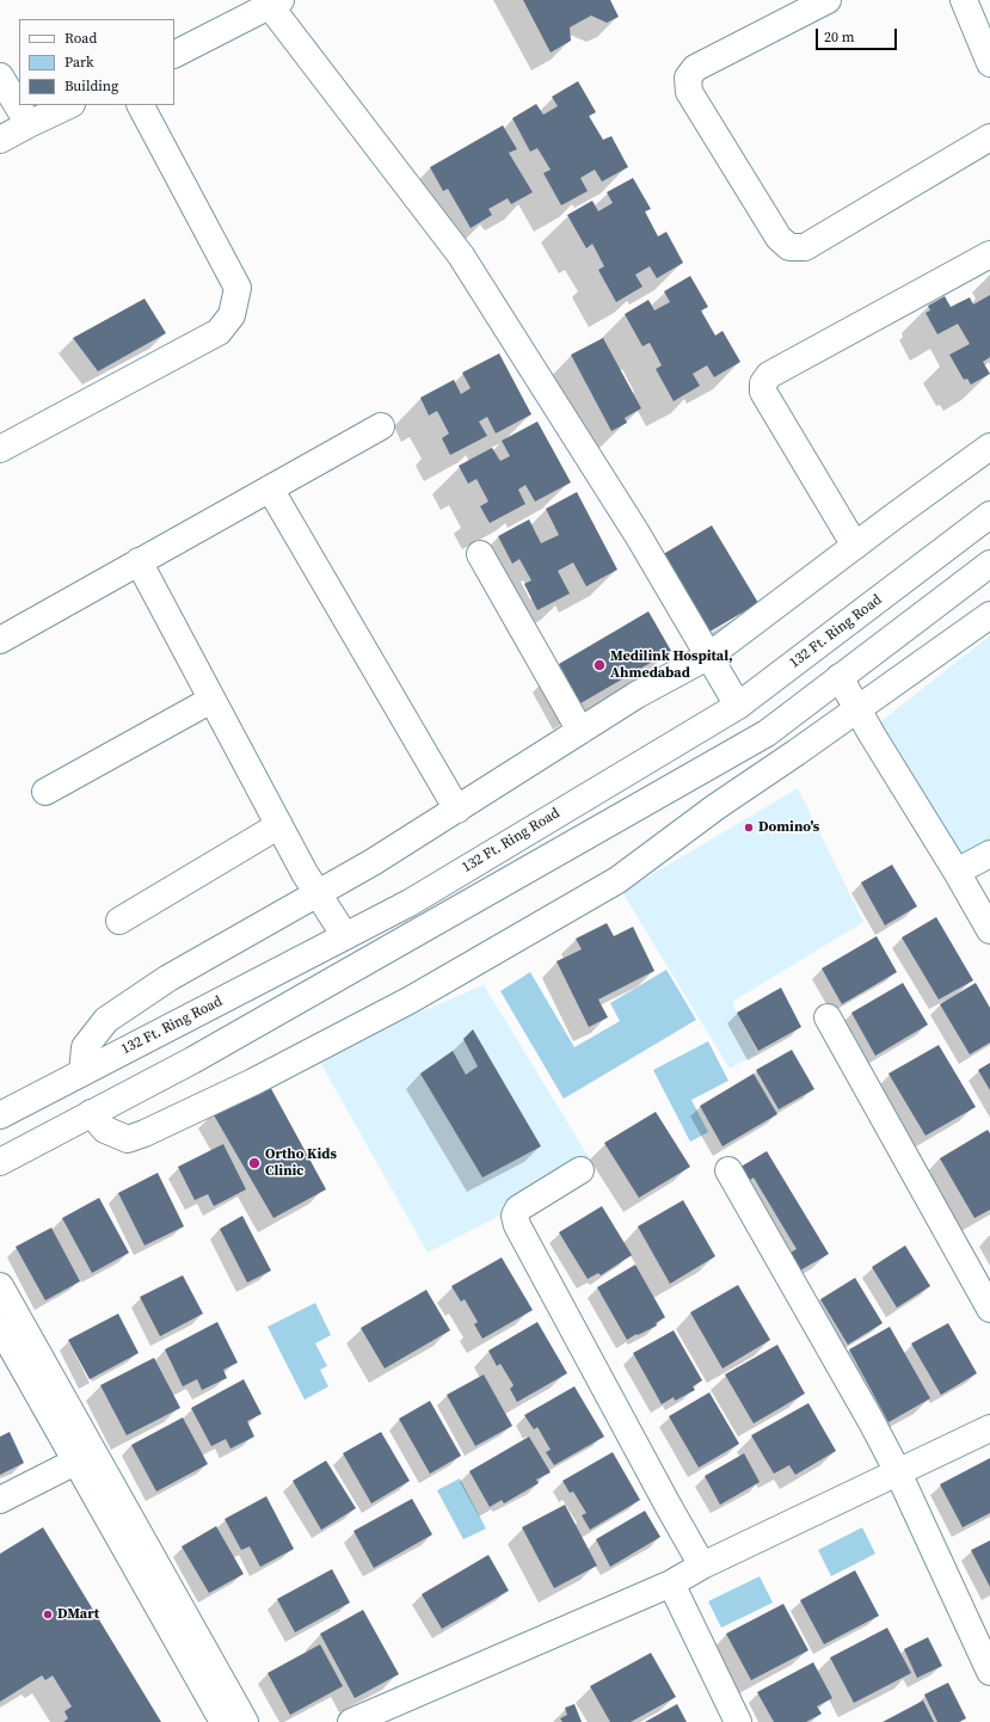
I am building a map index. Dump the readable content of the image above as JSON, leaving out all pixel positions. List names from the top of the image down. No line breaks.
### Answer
{"streets":{"street":["132 Ft. Ring Road"]},"places":["Medilink Hospital, Ahmedabad","Domino's","Ortho Kids Clinic","DMart"],"legend":["Road","Park","Building"],"scale_bar":"20 m"}
